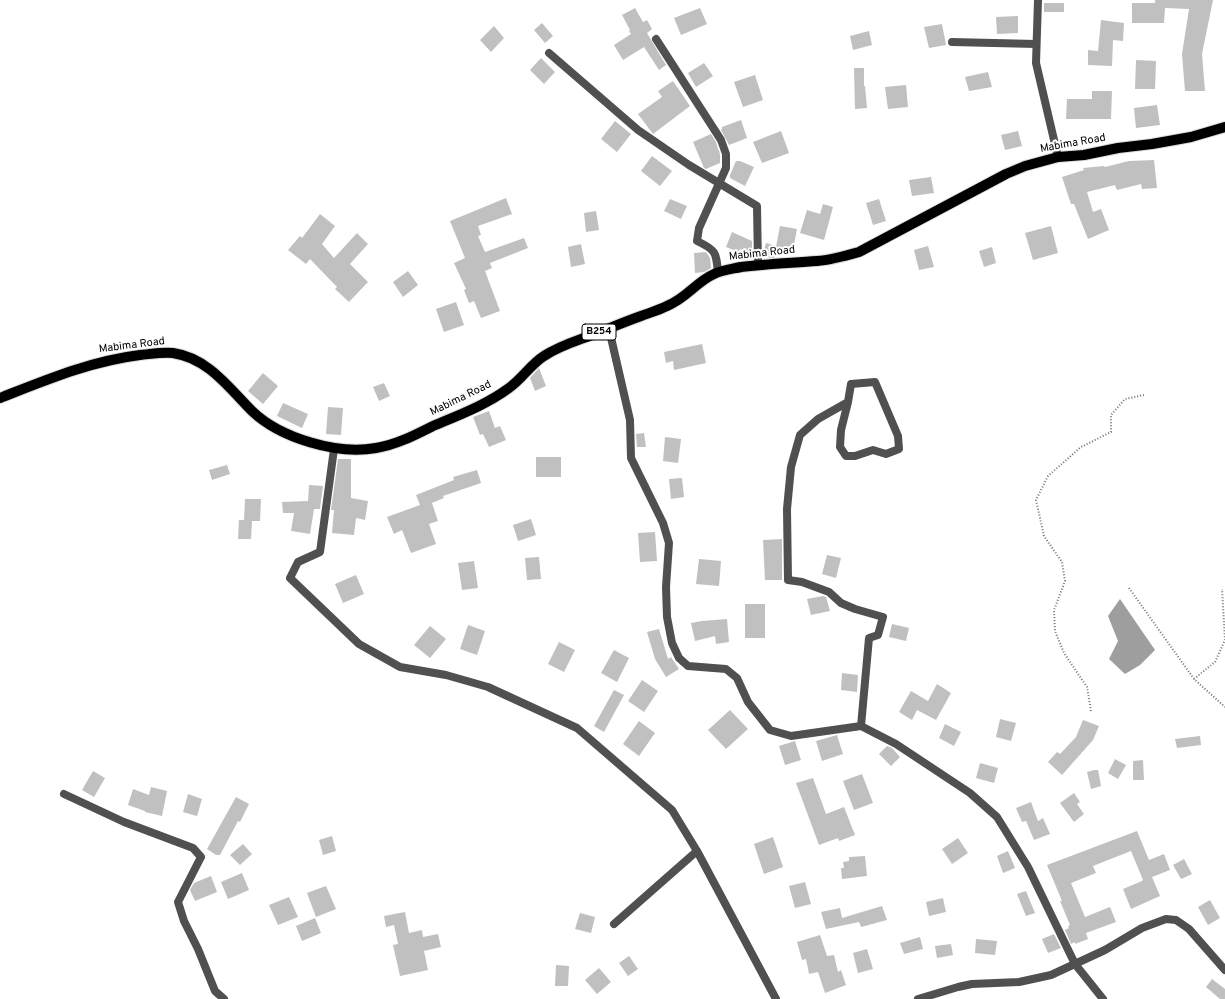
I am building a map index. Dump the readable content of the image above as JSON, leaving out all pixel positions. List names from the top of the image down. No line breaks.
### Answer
{"streets":{"main road":["Mabima Road","B254"]}}
